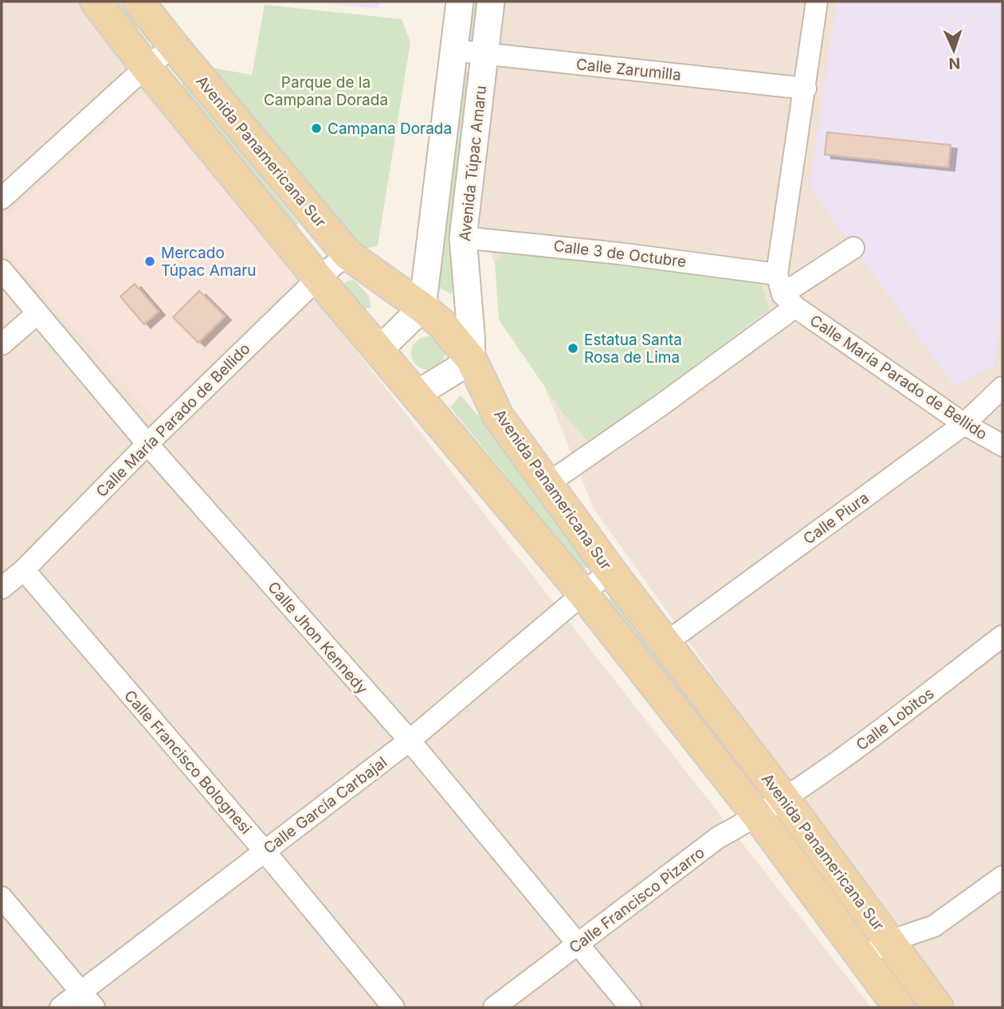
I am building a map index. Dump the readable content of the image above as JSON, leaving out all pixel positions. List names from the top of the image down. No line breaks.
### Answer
{"streets":{"main road":["Avenida Panamericana Sur"],"street":["Calle Zarumilla","Avenida Túpac Amaru","Calle 3 de Octubre","Calle María Parado de Bellido","Calle Piura","Calle Jhon Kennedy","Calle Lobitos","Calle Francisco Bolognesi","Calle García Carbajal","Calle Francisco Pizarro"]},"crossings":[["Calle Zarumilla","Avenida Túpac Amaru"],["Avenida Panamericana Sur","Avenida Túpac Amaru"],["Avenida Panamericana Sur","Calle María Parado de Bellido"],["Avenida Panamericana Sur","Calle Piura"],["Avenida Panamericana Sur","Calle Lobitos"],["Avenida Panamericana Sur","Calle García Carbajal"],["Avenida Panamericana Sur","Calle Francisco Pizarro"],["Avenida Túpac Amaru","Calle 3 de Octubre"],["Calle 3 de Octubre","Calle María Parado de Bellido"],["Calle María Parado de Bellido","Calle Piura"],["Calle María Parado de Bellido","Calle Jhon Kennedy"],["Calle María Parado de Bellido","Calle Francisco Bolognesi"],["Calle Jhon Kennedy","Calle García Carbajal"],["Calle Jhon Kennedy","Calle Francisco Pizarro"],["Calle Lobitos","Calle Francisco Pizarro"],["Calle Francisco Bolognesi","Calle García Carbajal"]],"parks":["Parque de la Campana Dorada"],"places":["Campana Dorada","Mercado Túpac Amaru","Estatua Santa Rosa de Lima"],"north":"bottom"}
